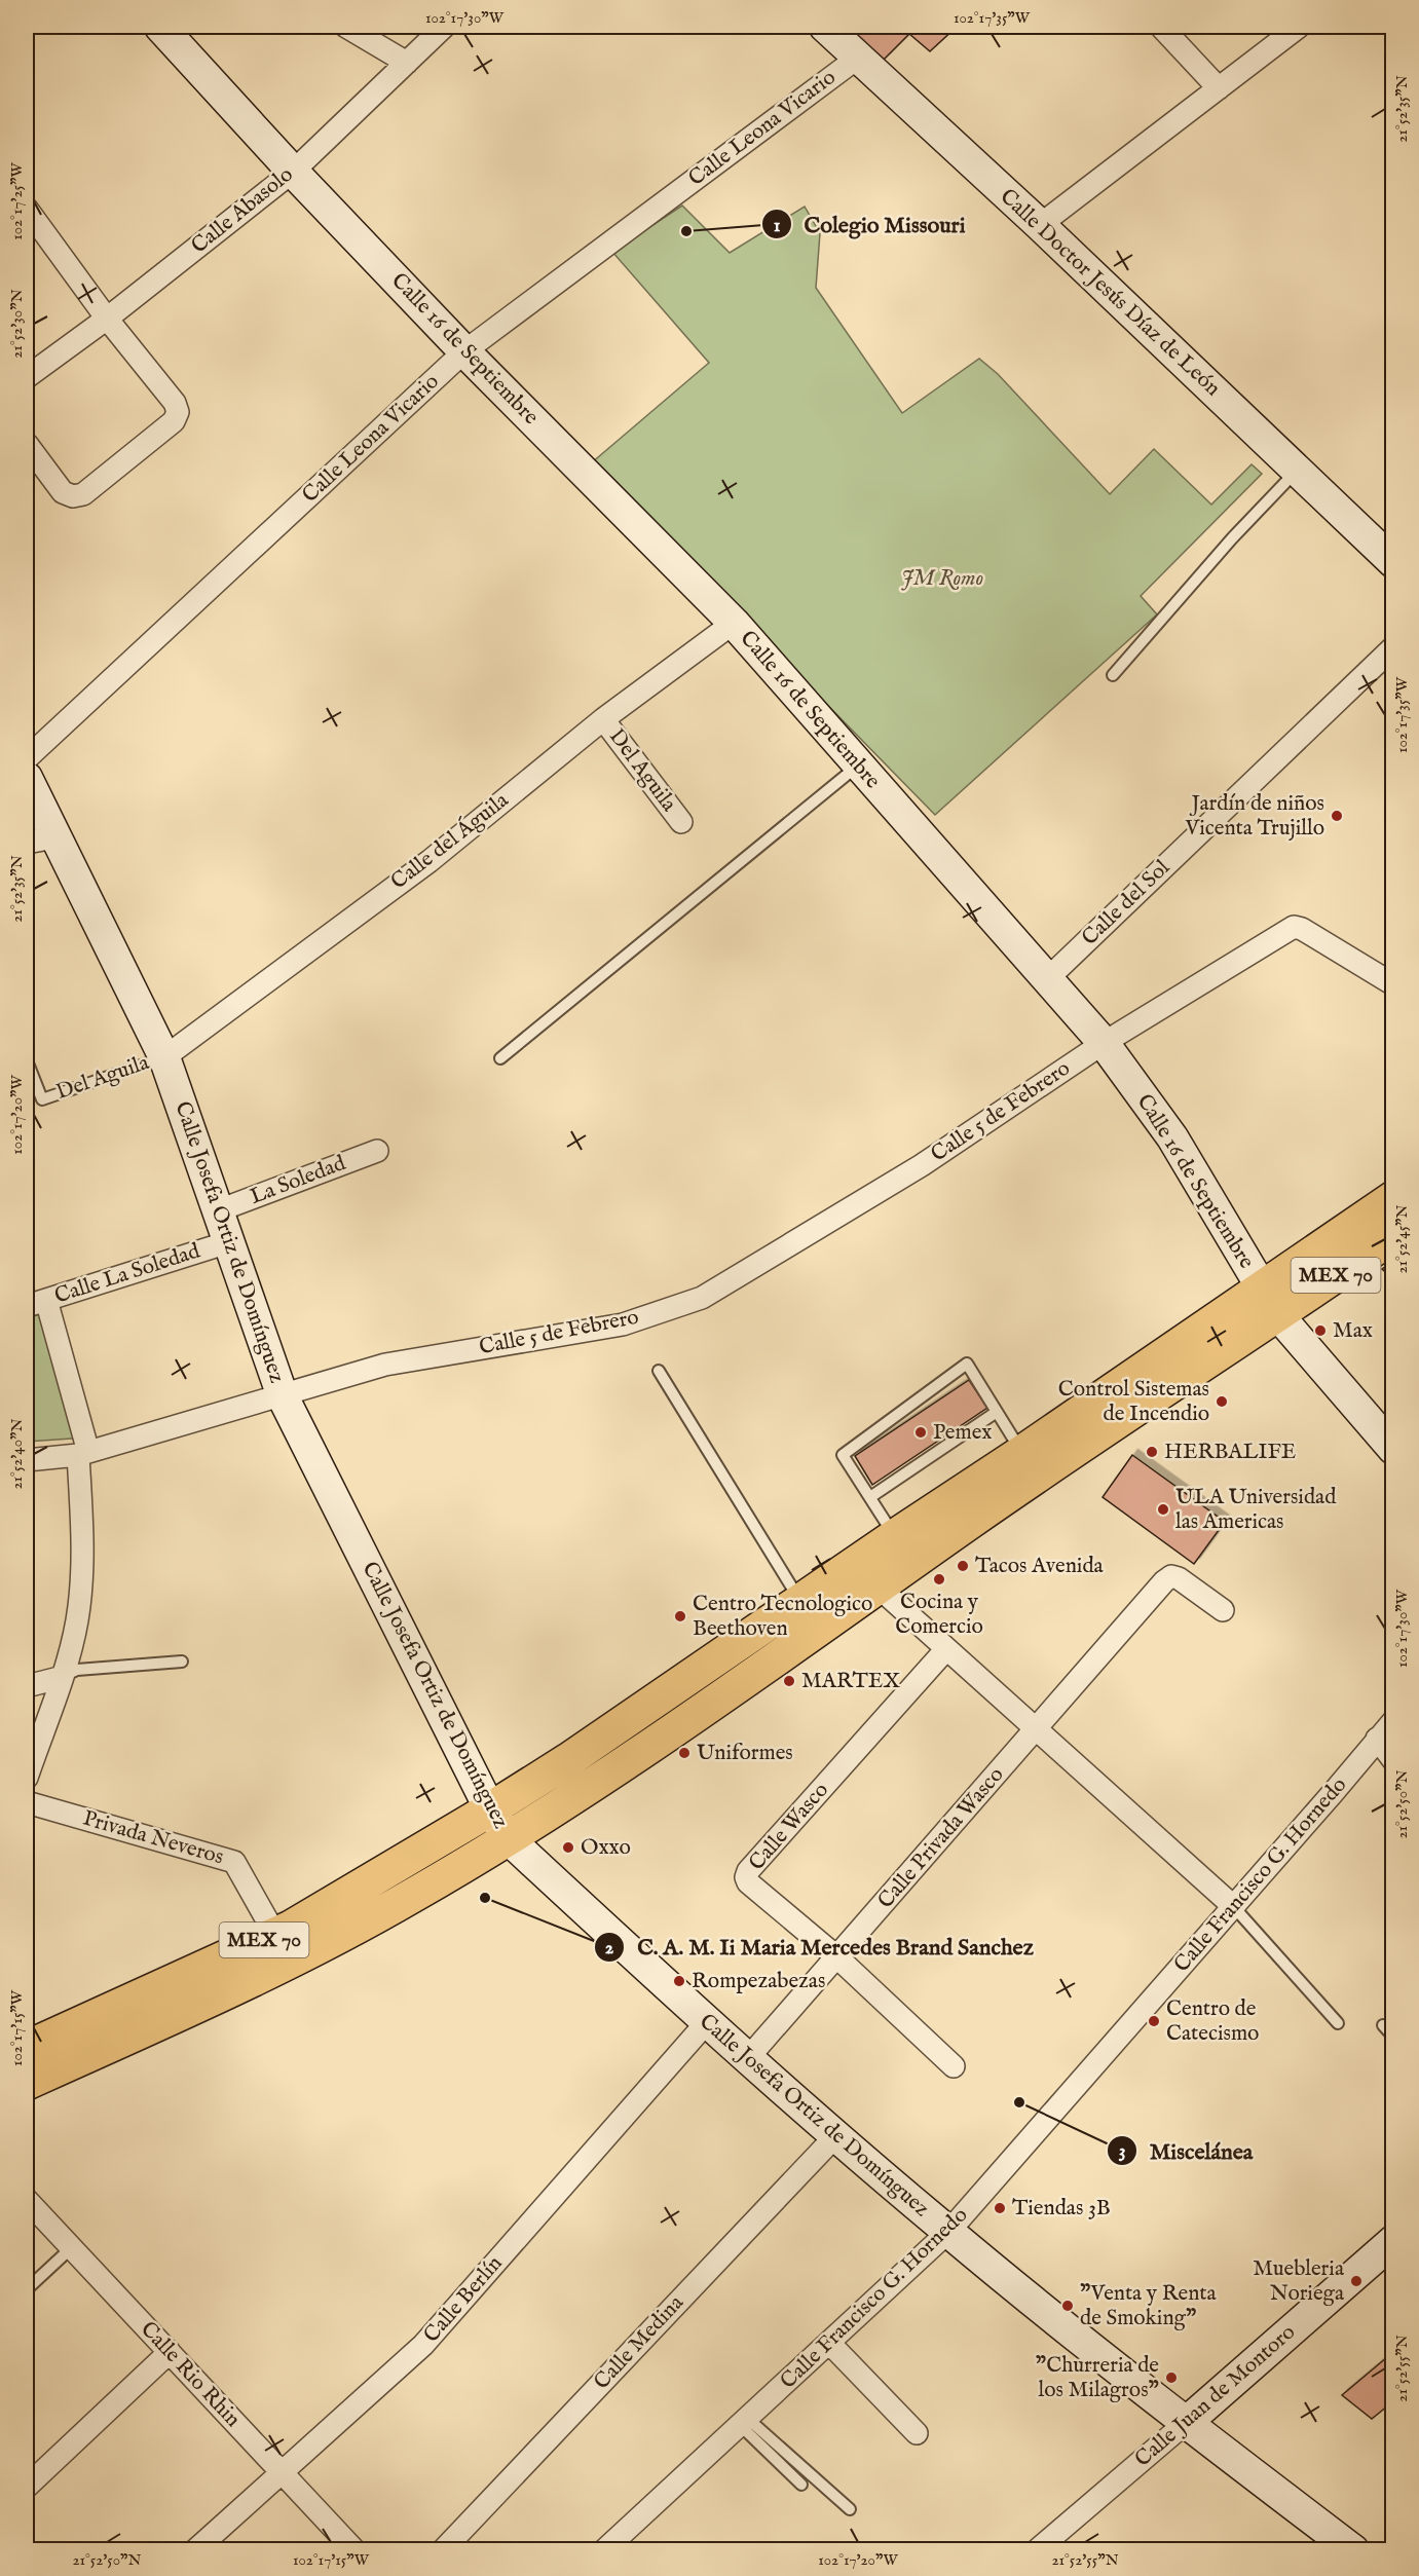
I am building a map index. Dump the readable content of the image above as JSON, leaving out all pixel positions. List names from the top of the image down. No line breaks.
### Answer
{"streets":{"main road":["Calle Doctor Jesús Díaz de León","Calle 16 de Septiembre","Calle Josefa Ortiz de Domínguez","MEX 70","Calle Juan de Montoro"],"street":["Calle Leona Vicario","Calle Abasolo","Del Aguila","Calle del Águila","Calle del Sol","Calle 5 de Febrero","La Soledad","Calle La Soledad","Calle Wasco","Privada Neveros","Calle Privada Wasco","Calle Francisco G. Hornedo","Calle Berlín","Calle Medina","Calle Rio Rhin"]},"crossings":[["Calle Leona Vicario","Calle Doctor Jesús Díaz de León"],["Calle Leona Vicario","Calle 16 de Septiembre"],["Calle Abasolo","Calle 16 de Septiembre"],["Calle 16 de Septiembre","Calle del Águila"],["Calle 16 de Septiembre","Calle del Sol"],["Calle 16 de Septiembre","Calle 5 de Febrero"],["Calle 16 de Septiembre","MEX 70"],["Del Aguila","Calle del Águila"],["Del Aguila","Calle Josefa Ortiz de Domínguez"],["Calle del Águila","Calle Josefa Ortiz de Domínguez"],["Calle 5 de Febrero","Calle Josefa Ortiz de Domínguez"],["La Soledad","Calle Josefa Ortiz de Domínguez"],["Calle Josefa Ortiz de Domínguez","Calle La Soledad"],["Calle Josefa Ortiz de Domínguez","MEX 70"],["Calle Josefa Ortiz de Domínguez","Calle Privada Wasco"],["Calle Josefa Ortiz de Domínguez","Calle Francisco G. Hornedo"],["Calle Josefa Ortiz de Domínguez","Calle Berlín"],["Calle Josefa Ortiz de Domínguez","Calle Medina"],["Calle Josefa Ortiz de Domínguez","Calle Juan de Montoro"],["MEX 70","Privada Neveros"],["Calle Wasco","Calle Privada Wasco"],["Calle Berlín","Calle Rio Rhin"]],"parks":["JM Romo"],"places":["Colegio Missouri","Jardín de niños Vicenta Trujillo","Max","Control Sistemas de Incendio","Pemex","HERBALIFE","ULA Universidad las Americas","Tacos Avenida","Cocina y Comercio","Centro Tecnologico Beethoven","MARTEX","Uniformes","Oxxo","C. A. M. Ii Maria Mercedes Brand Sanchez","Rompezabezas","Centro de Catecismo","Miscelánea","Tiendas 3B","Muebleria Noriega","\"Venta y Renta de Smoking\"","\"Churreria de los Milagros\""],"coordinates":["102°17'30\"W","102°17'35\"W","21°52'35\"N","102°17'25\"W","21°52'30\"N","102°17'20\"W","21°52'45\"N","21°52'40\"N","21°52'50\"N","102°17'15\"W","21°52'55\"N"]}
